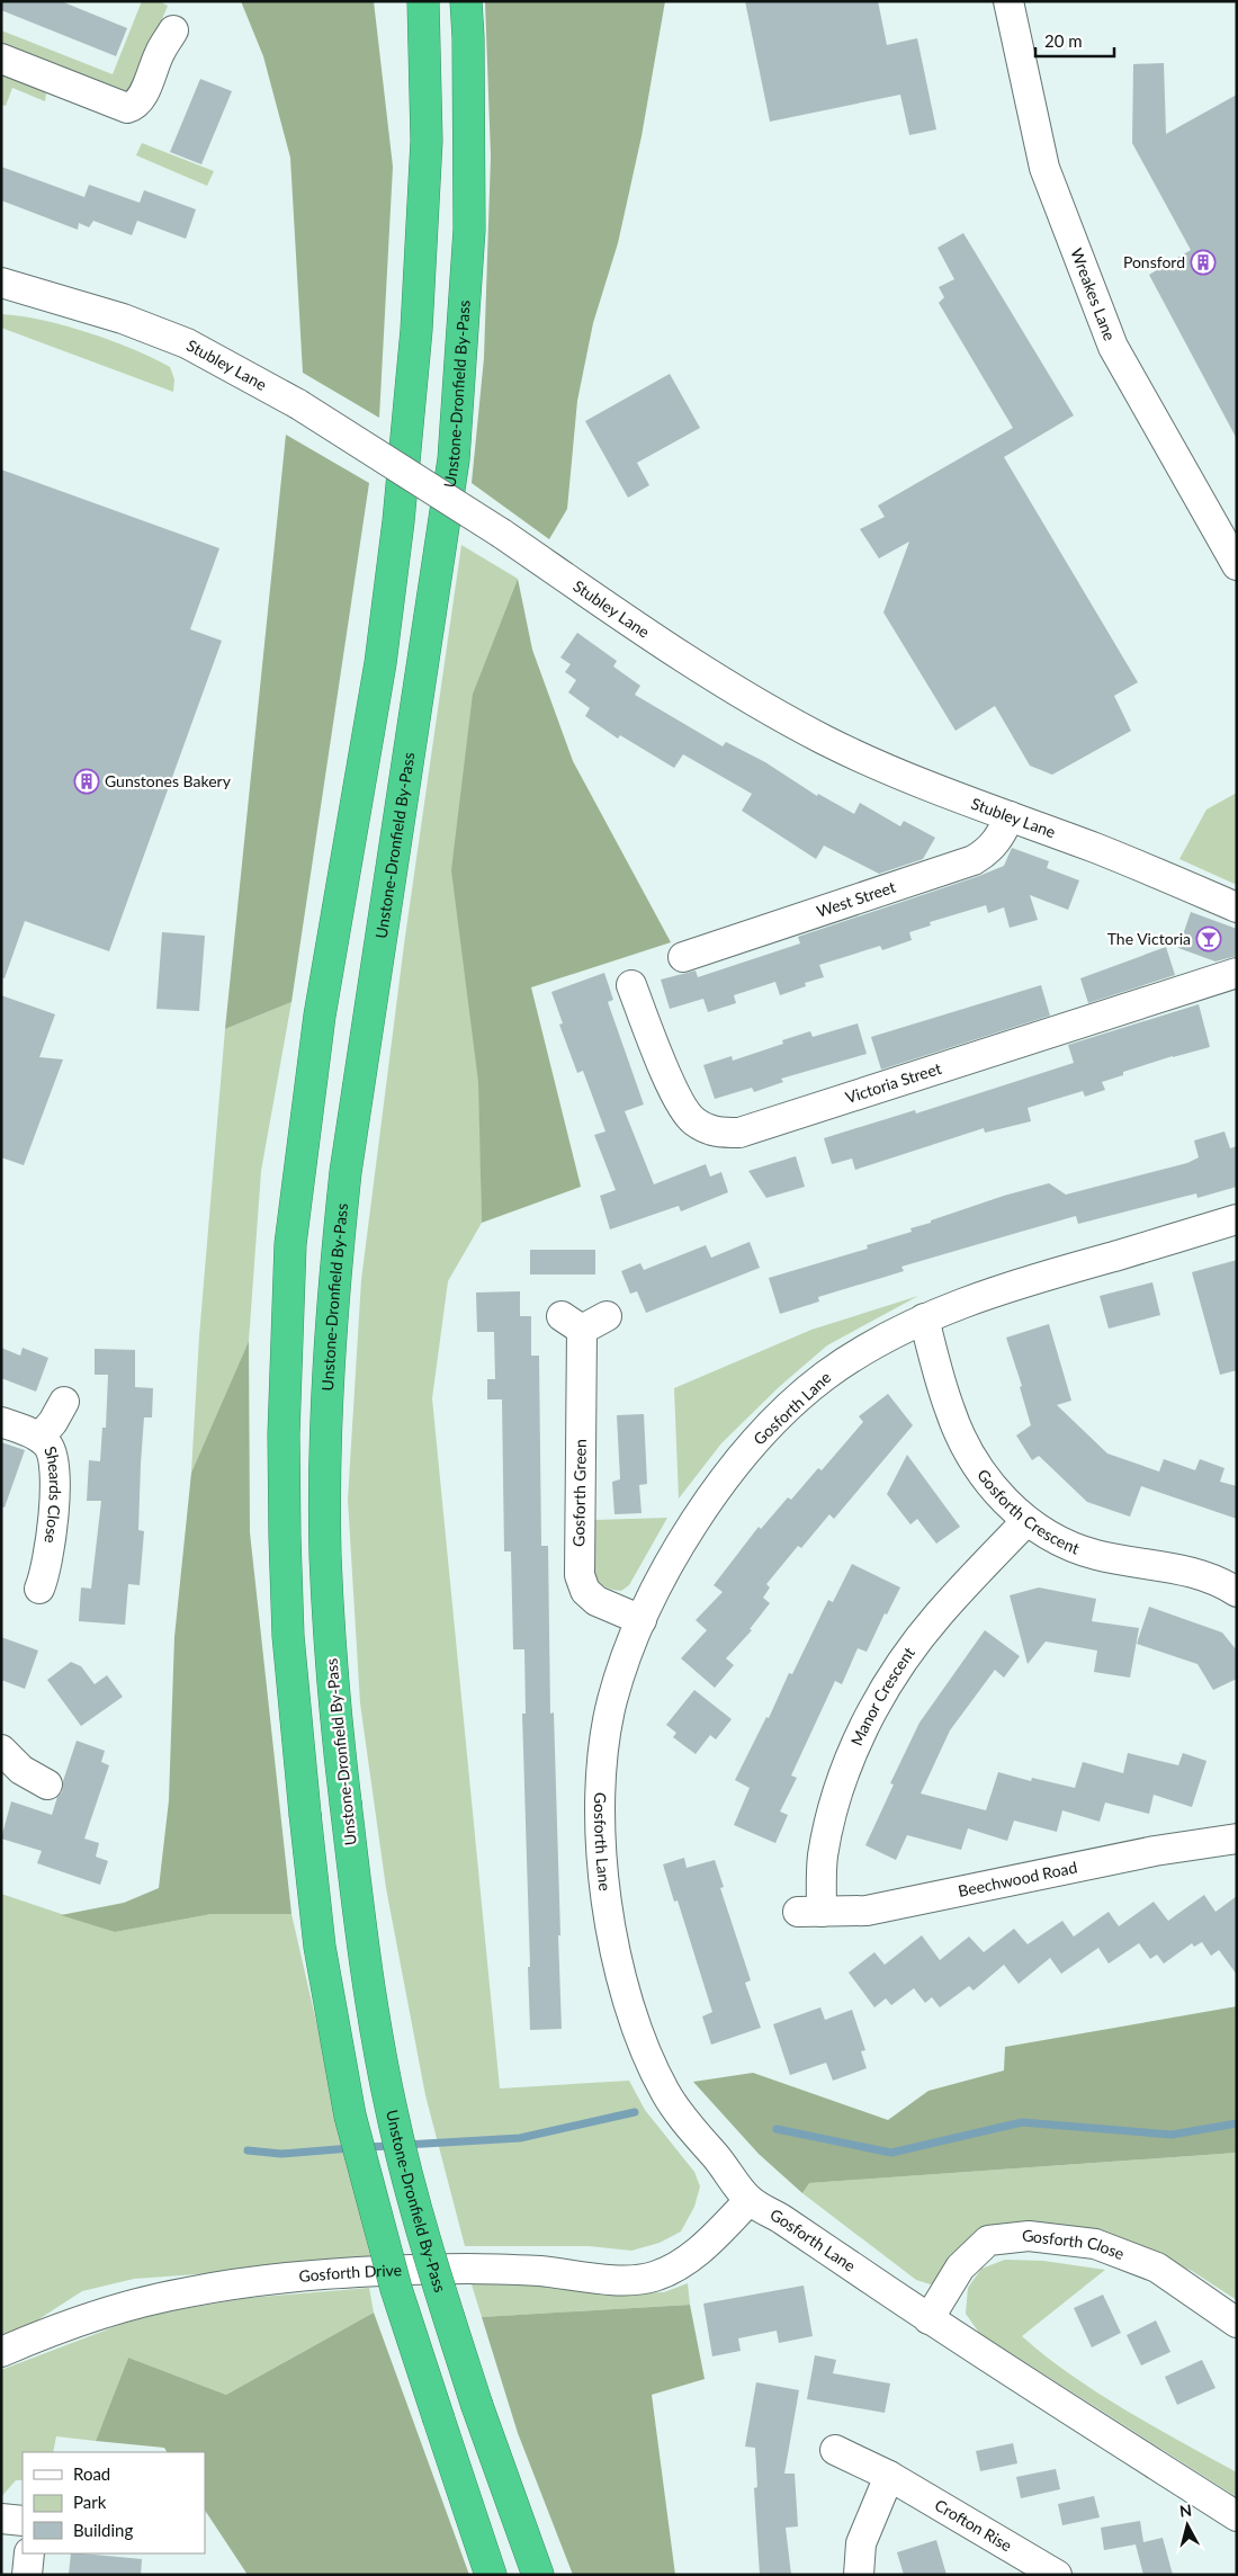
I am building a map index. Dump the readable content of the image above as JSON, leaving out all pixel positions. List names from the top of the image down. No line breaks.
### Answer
{"streets":{"highway":["Unstone-Dronfield By-Pass"],"street":["Wreakes Lane","Stubley Lane","West Street","Victoria Street","Gosforth Lane","Gosforth Green","Sheards Close","Gosforth Crescent","Manor Crescent","Beechwood Road","Gosforth Close","Gosforth Drive","Crofton Rise"]},"crossings":[["Stubley Lane","West Street"],["Gosforth Lane","Gosforth Green"],["Gosforth Lane","Gosforth Crescent"],["Gosforth Lane","Gosforth Close"],["Gosforth Lane","Gosforth Drive"],["Gosforth Crescent","Manor Crescent"],["Manor Crescent","Beechwood Road"]],"places":{"building":["Ponsford","Gunstones Bakery"],"bar":["The Victoria"]},"legend":["Road","Park","Building"],"scale_bar":"20 m","north":"top"}
